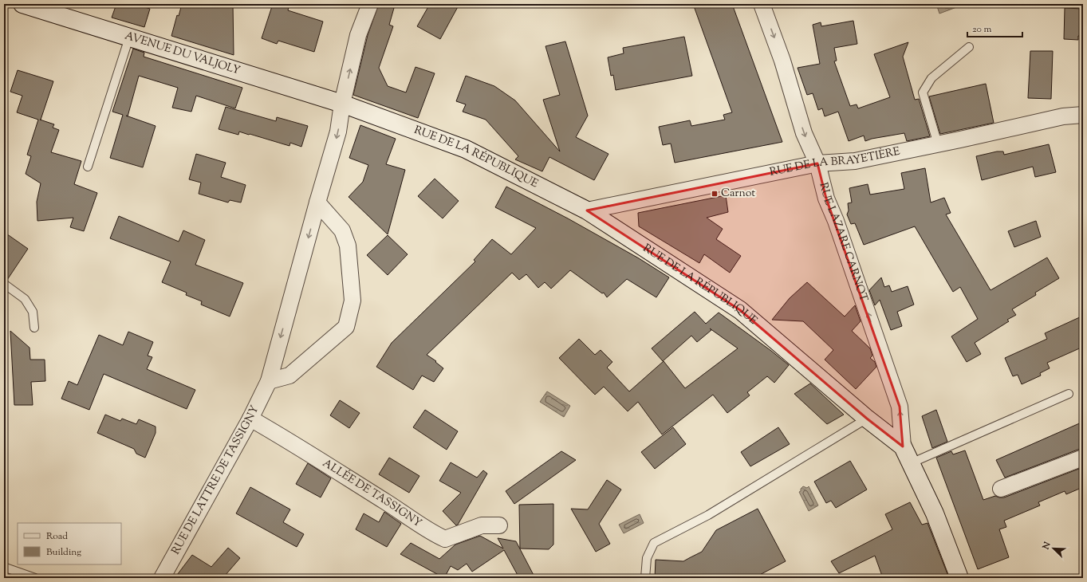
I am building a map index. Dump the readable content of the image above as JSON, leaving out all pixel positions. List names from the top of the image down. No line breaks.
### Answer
{"streets":{"main road":["AVENUE DU VALJOLY","RUE DE LA RÉPUBLIQUE"],"street":["RUE DE LA BRAYETIÈRE","RUE LAZARE CARNOT","RUE DE LATTRE DE TASSIGNY","ALLÉE DE TASSIGNY"]},"crossings":[["AVENUE DU VALJOLY","RUE DE LA RÉPUBLIQUE"],["AVENUE DU VALJOLY","RUE DE LATTRE DE TASSIGNY"],["RUE DE LA RÉPUBLIQUE","RUE DE LA BRAYETIÈRE"],["RUE DE LA RÉPUBLIQUE","RUE LAZARE CARNOT"],["RUE DE LA RÉPUBLIQUE","RUE DE LATTRE DE TASSIGNY"],["RUE DE LA BRAYETIÈRE","RUE LAZARE CARNOT"],["RUE DE LATTRE DE TASSIGNY","ALLÉE DE TASSIGNY"]],"places":{"transit":["Carnot"]},"legend":["Road","Building"],"scale_bar":"20 m","north":"top left"}
